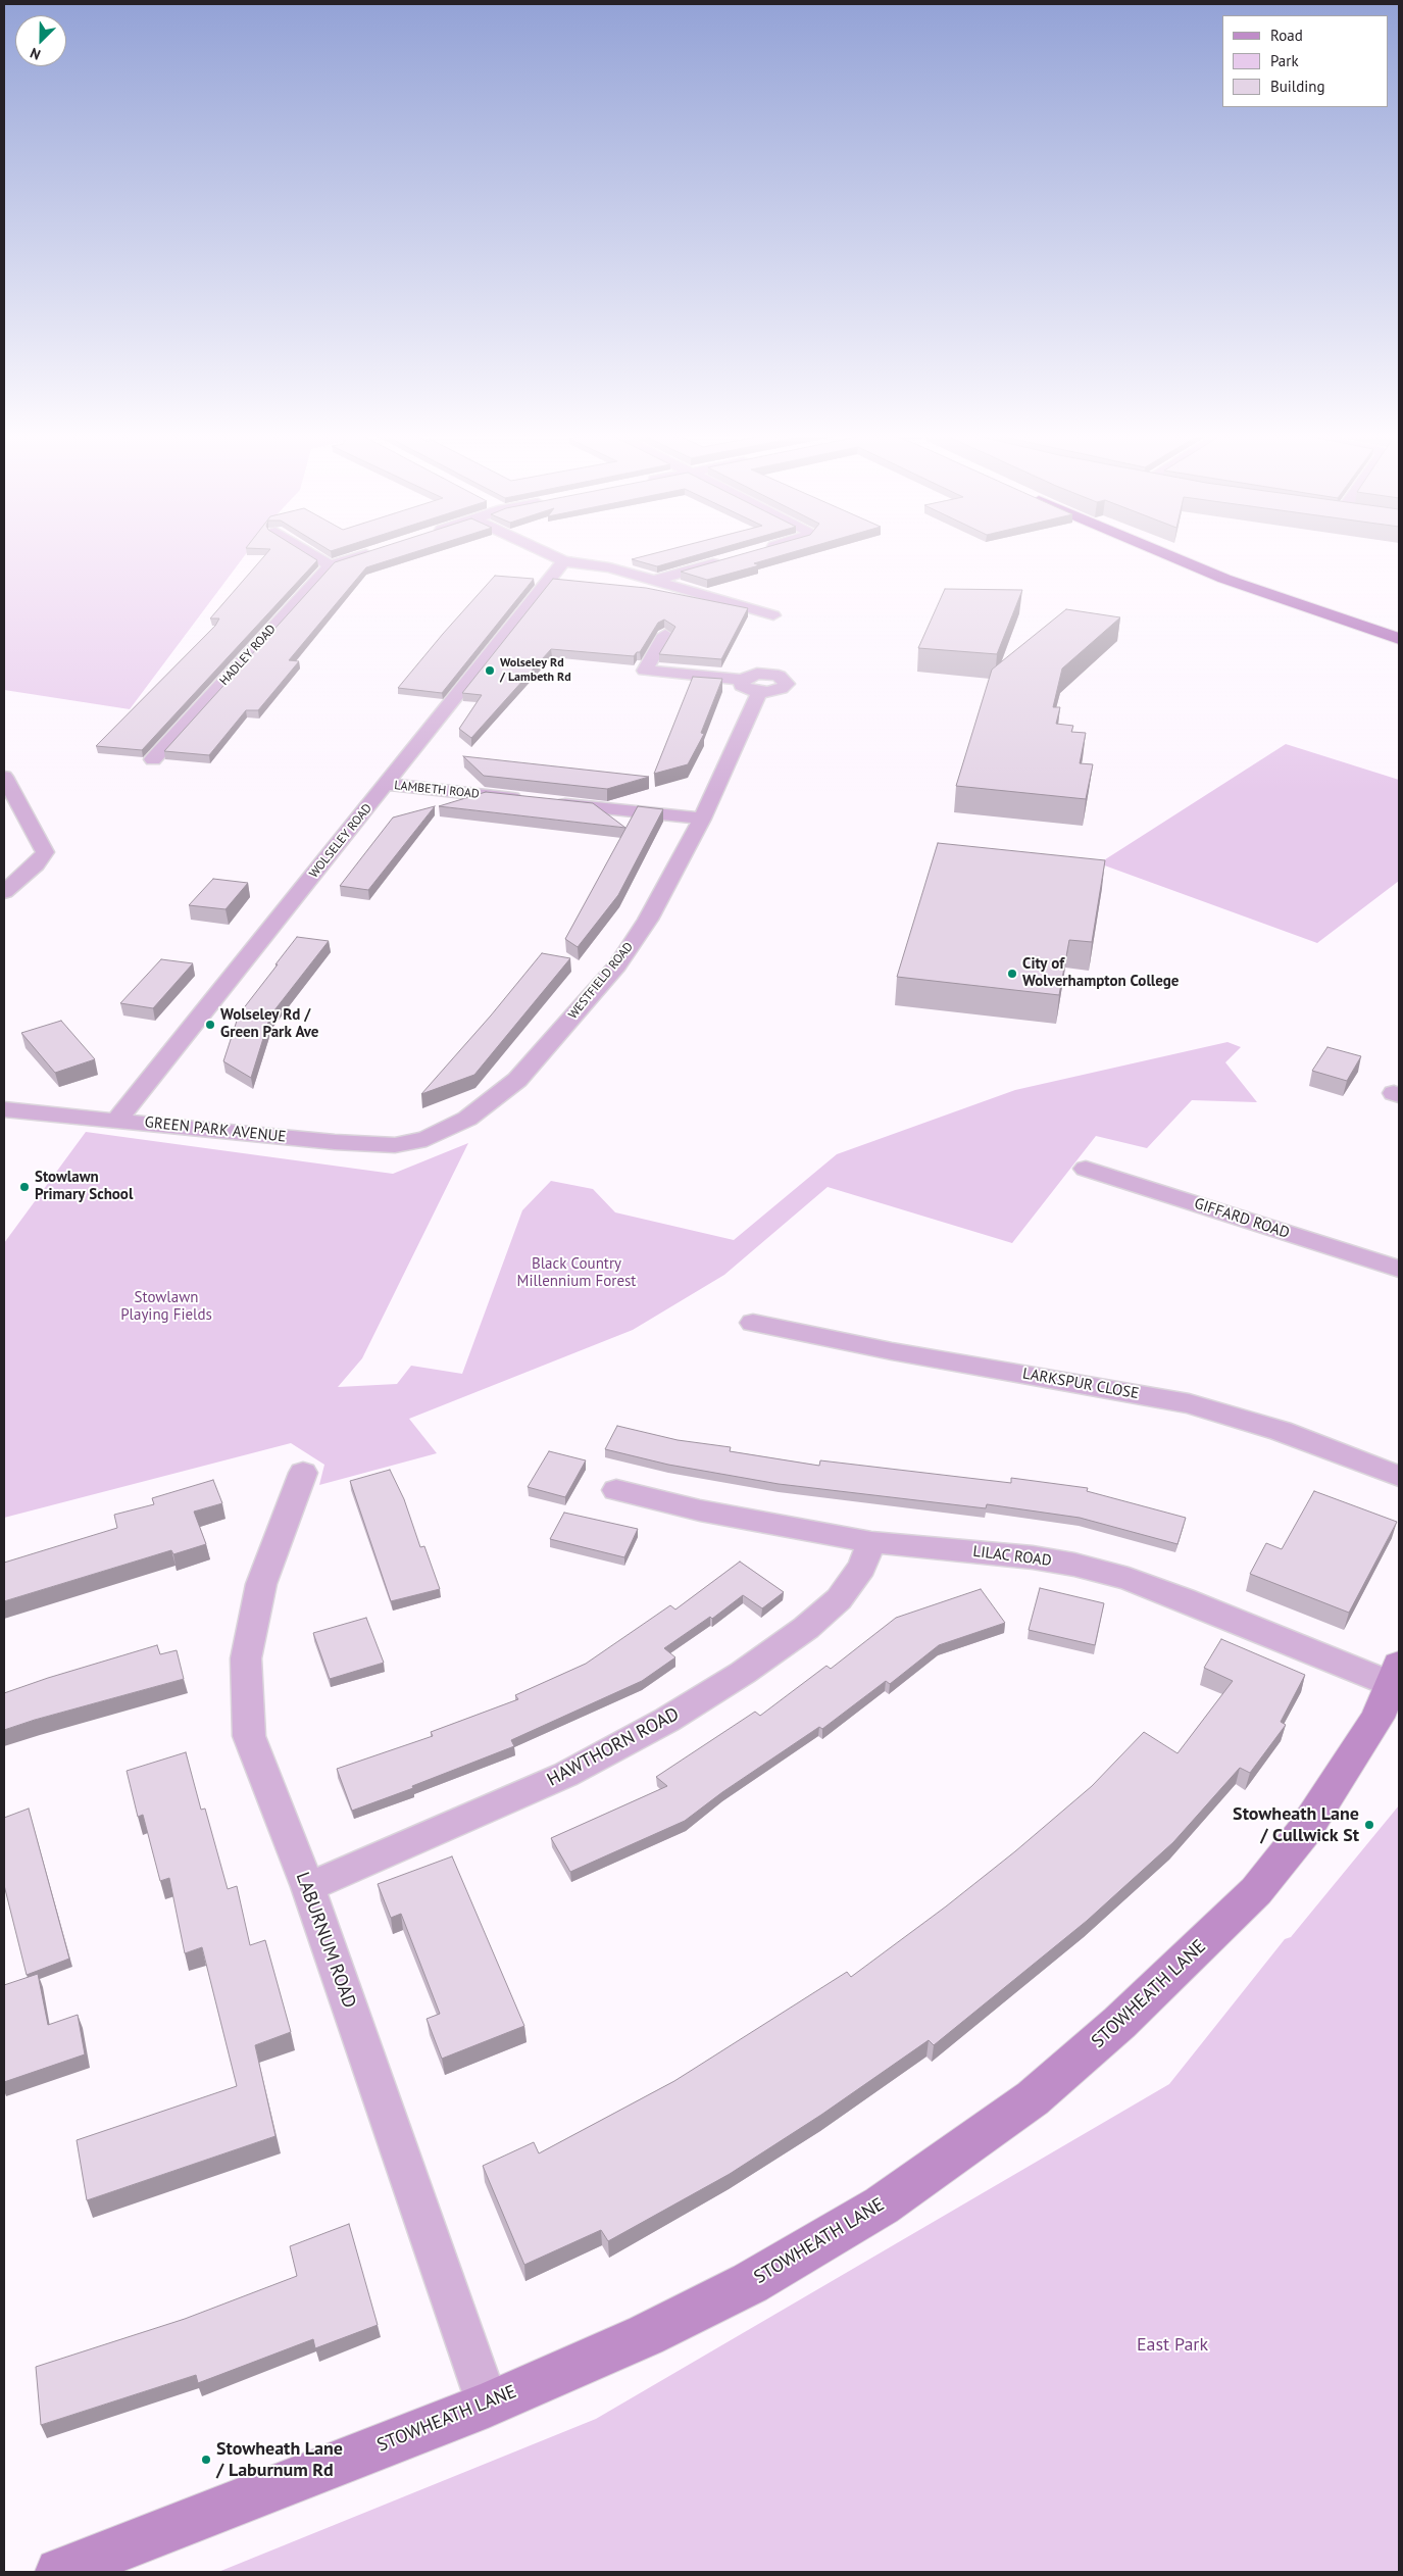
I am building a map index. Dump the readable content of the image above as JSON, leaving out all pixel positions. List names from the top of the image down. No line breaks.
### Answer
{"streets":{"street":["HADLEY ROAD","LAMBETH ROAD","WOLSELEY ROAD","WESTFIELD ROAD","GREEN PARK AVENUE","GIFFARD ROAD","LARKSPUR CLOSE","LILAC ROAD","HAWTHORN ROAD","LABURNUM ROAD","STOWHEATH LANE"]},"crossings":[["LAMBETH ROAD","WOLSELEY ROAD"],["LAMBETH ROAD","WESTFIELD ROAD"],["WOLSELEY ROAD","GREEN PARK AVENUE"],["WESTFIELD ROAD","GREEN PARK AVENUE"],["LILAC ROAD","HAWTHORN ROAD"],["LILAC ROAD","STOWHEATH LANE"],["HAWTHORN ROAD","LABURNUM ROAD"],["LABURNUM ROAD","STOWHEATH LANE"]],"parks":["Black Country Millennium Forest","Stowlawn Playing Fields","East Park"],"places":["Wolseley Rd / Lambeth Rd","City of Wolverhampton College","Wolseley Rd / Green Park Ave","Stowlawn Primary School","Stowheath Lane / Cullwick St","Stowheath Lane / Laburnum Rd"],"legend":["Road","Park","Building"],"north":"bottom left"}
